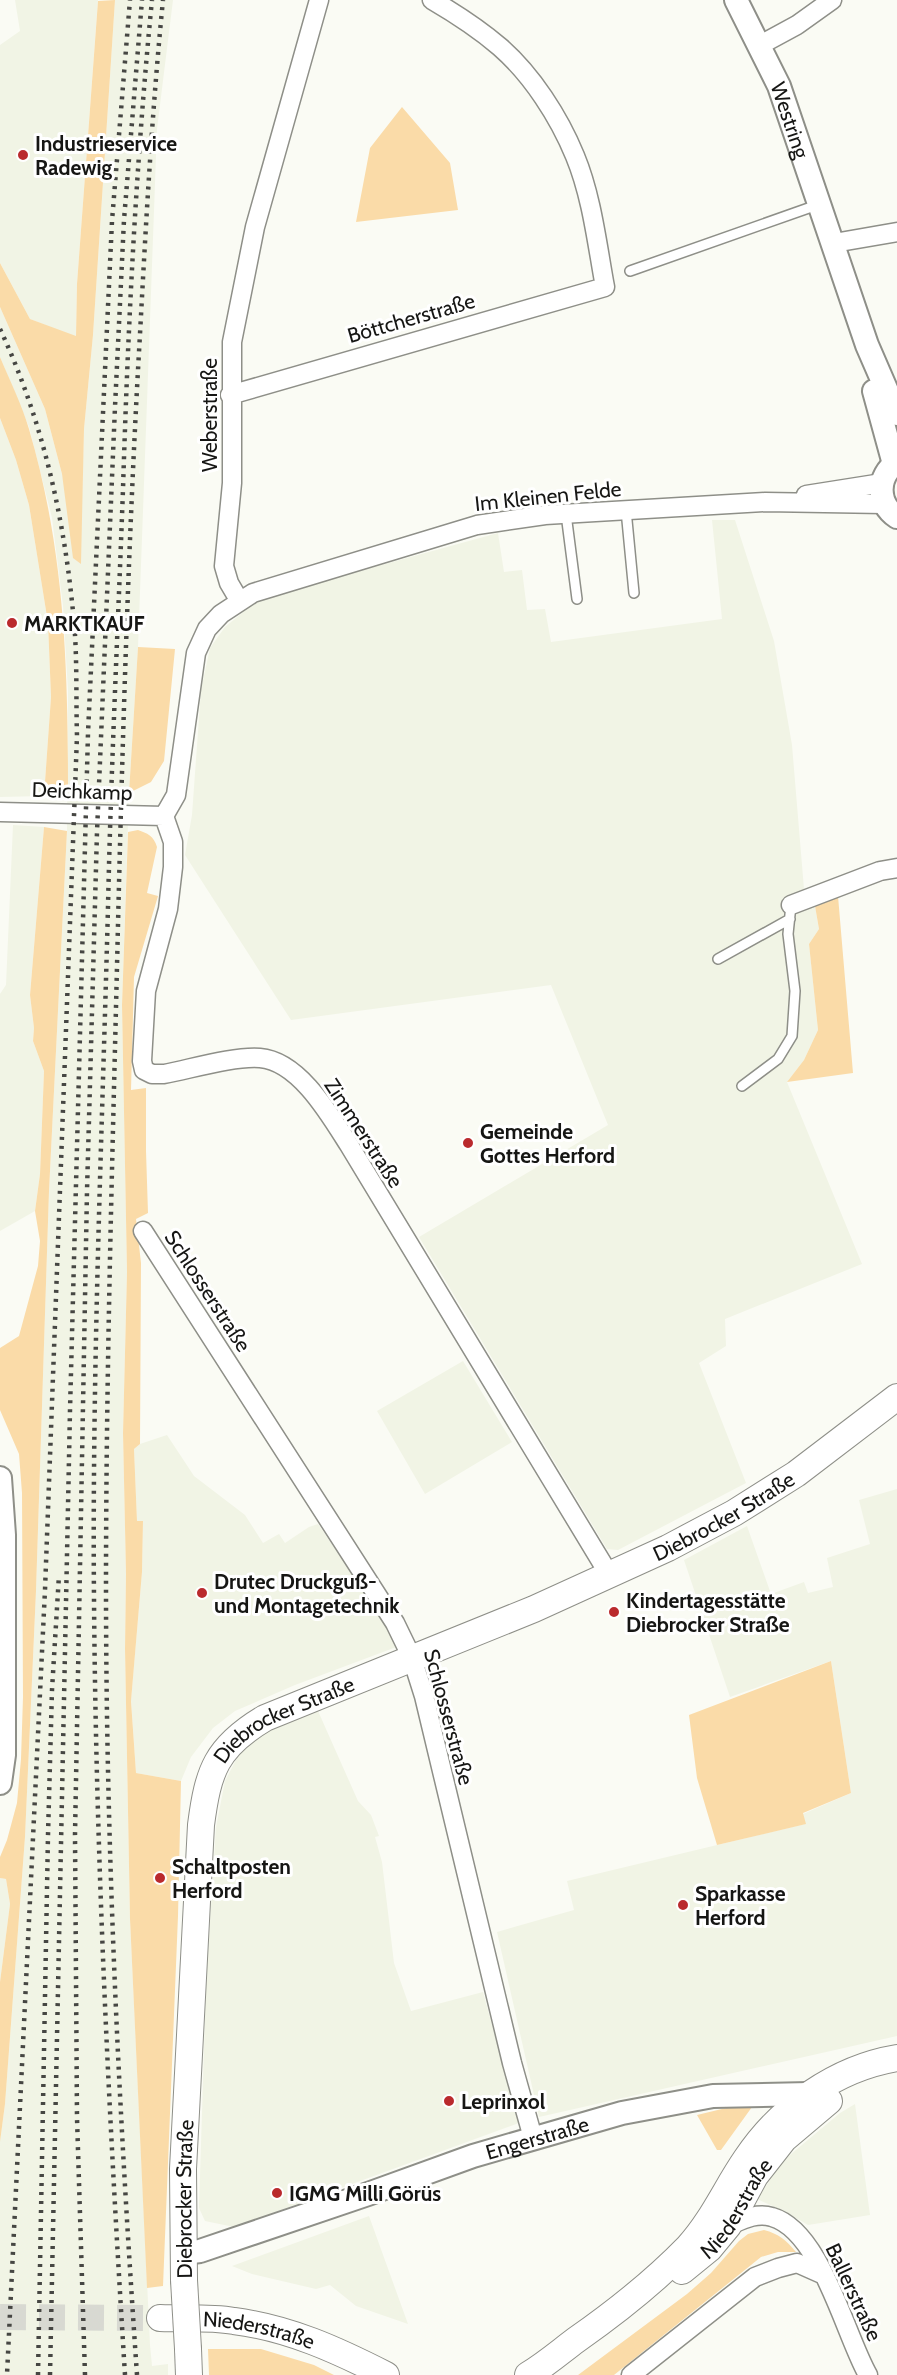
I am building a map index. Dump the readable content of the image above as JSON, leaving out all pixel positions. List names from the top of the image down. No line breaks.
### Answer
{"streets":{"main road":["Diebrocker Straße","Engerstraße","Niederstraße"],"street":["Westring","Böttcherstraße","Weberstraße","Im Kleinen Felde","Deichkamp","Zimmerstraße","Schlosserstraße","Ballerstraße"]},"crossings":[["Böttcherstraße","Weberstraße"],["Weberstraße","Im Kleinen Felde"],["Deichkamp","Zimmerstraße"],["Zimmerstraße","Diebrocker Straße"],["Schlosserstraße","Diebrocker Straße"],["Schlosserstraße","Engerstraße"],["Diebrocker Straße","Engerstraße"],["Engerstraße","Niederstraße"],["Niederstraße","Ballerstraße"]],"places":["Industrieservice Radewig","MARKTKAUF","Gemeinde Gottes Herford","Drutec Druckguß- und Montagetechnik","Kindertagesstätte Diebrocker Straße","Schaltposten Herford","Sparkasse Herford","Leprinxol","IGMG Milli Görüs"]}
